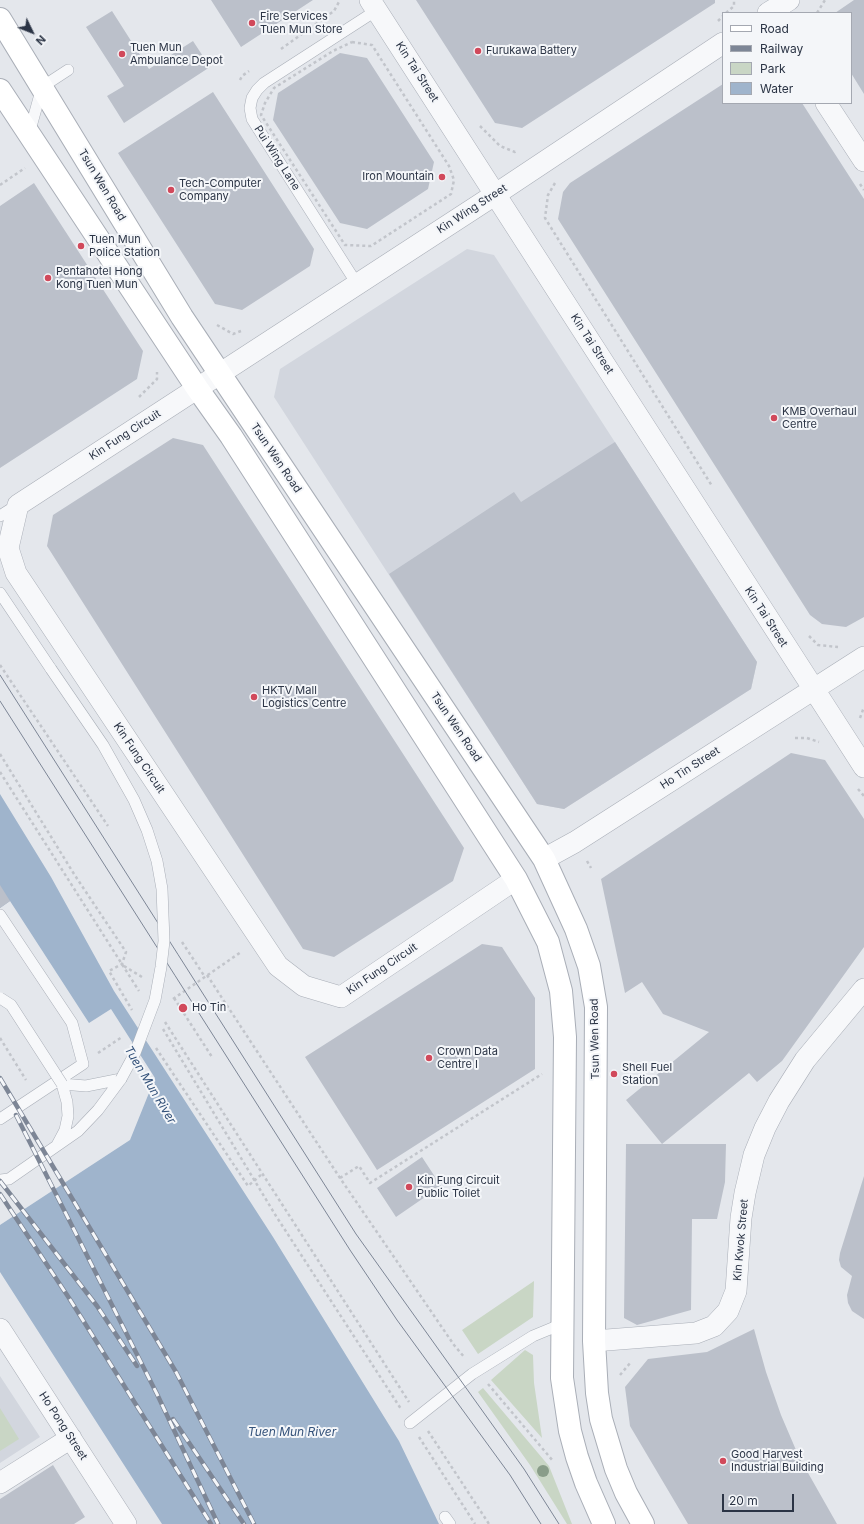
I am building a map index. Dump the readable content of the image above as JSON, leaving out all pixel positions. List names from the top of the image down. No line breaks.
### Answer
{"streets":{"main road":["Tsun Wen Road","Ho Tin Street"],"street":["Kin Tai Street","Kin Wing Street","Kin Fung Circuit","Kin Kwok Street","Ho Pong Street"],"lane":["Pui Wing Lane"]},"crossings":[["Kin Tai Street","Pui Wing Lane"],["Kin Tai Street","Kin Wing Street"],["Kin Tai Street","Ho Tin Street"],["Pui Wing Lane","Kin Wing Street"],["Tsun Wen Road","Kin Wing Street"],["Tsun Wen Road","Kin Fung Circuit"],["Tsun Wen Road","Ho Tin Street"],["Tsun Wen Road","Kin Kwok Street"],["Kin Wing Street","Kin Fung Circuit"],["Kin Fung Circuit","Ho Tin Street"]],"water":["Tuen Mun River"],"places":["Fire Services Tuen Mun Store","Furukawa Battery","Tuen Mun Ambulance Depot","Iron Mountain","Tech-Computer Company","Tuen Mun Police Station","Pentahotel Hong Kong Tuen Mun","KMB Overhaul Centre","HKTV Mall Logistics Centre","Ho Tin","Crown Data Centre I","Shell Fuel Station","Kin Fung Circuit Public Toilet","Good Harvest Industrial Building"],"legend":["Road","Railway","Park","Water"],"scale_bar":"20 m","north":"bottom right"}
